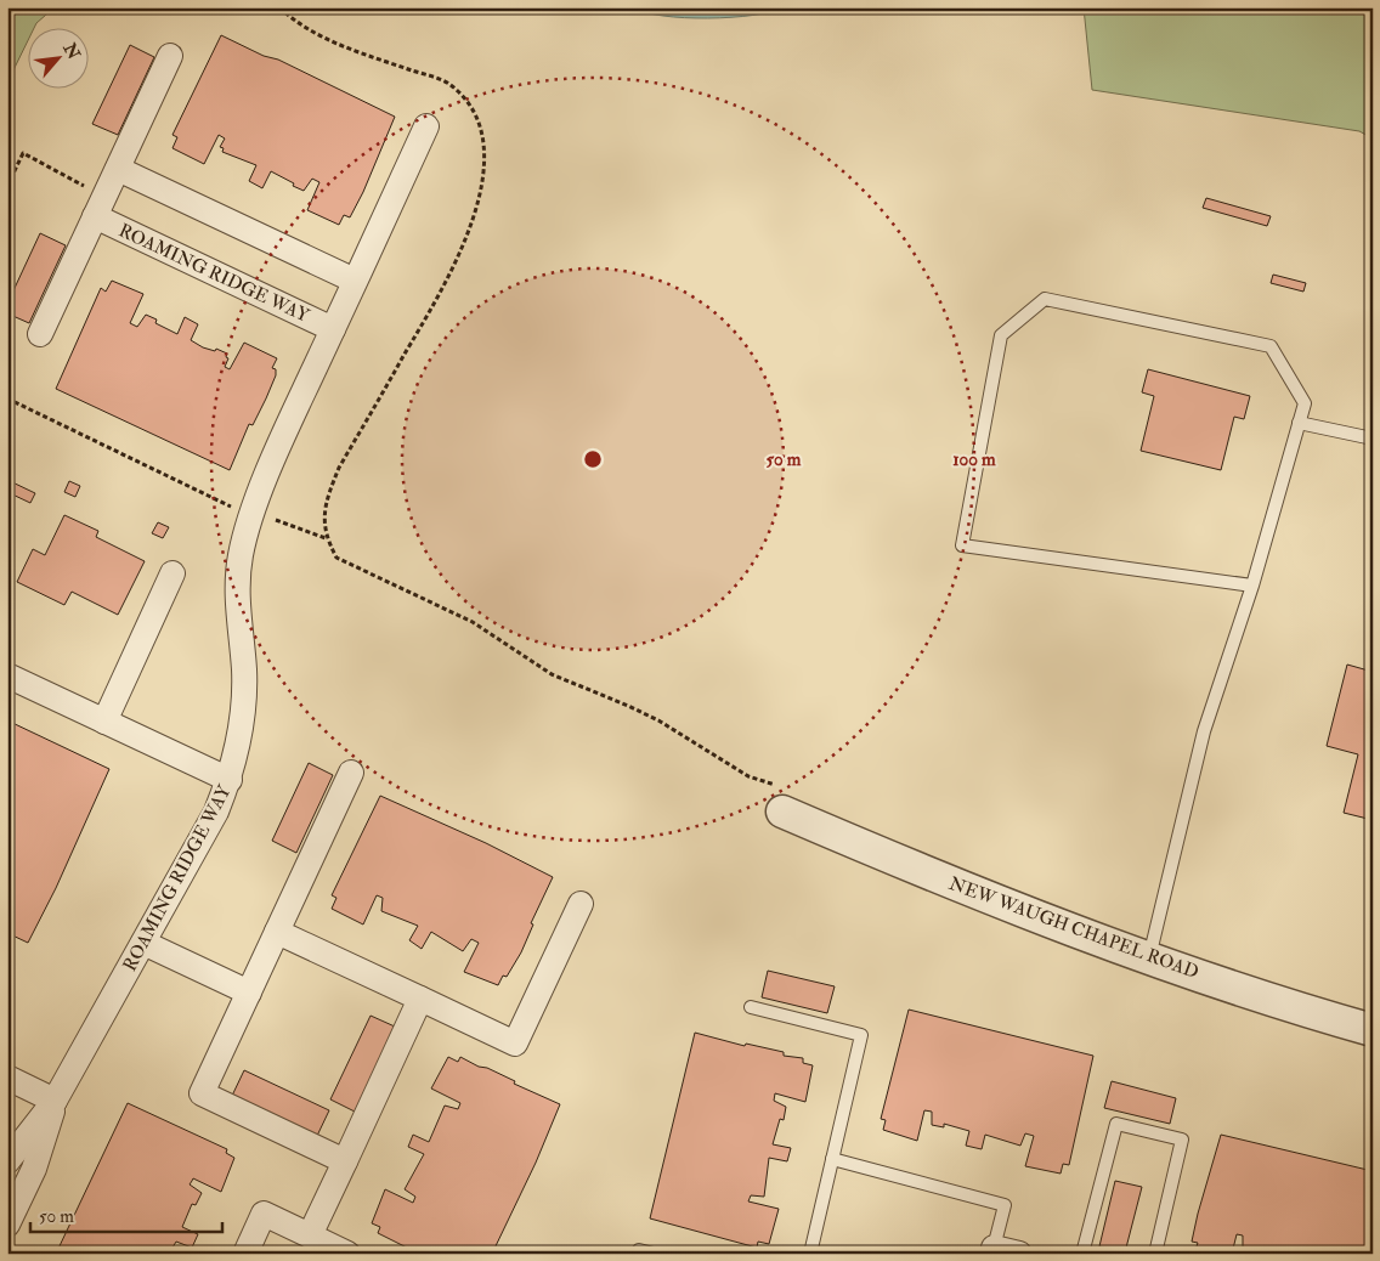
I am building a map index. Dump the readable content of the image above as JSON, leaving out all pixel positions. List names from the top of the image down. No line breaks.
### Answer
{"streets":{"street":["ROAMING RIDGE WAY","NEW WAUGH CHAPEL ROAD"]},"scale_bar":"50 m","north":"top right","rings":["50 m","100 m"]}
